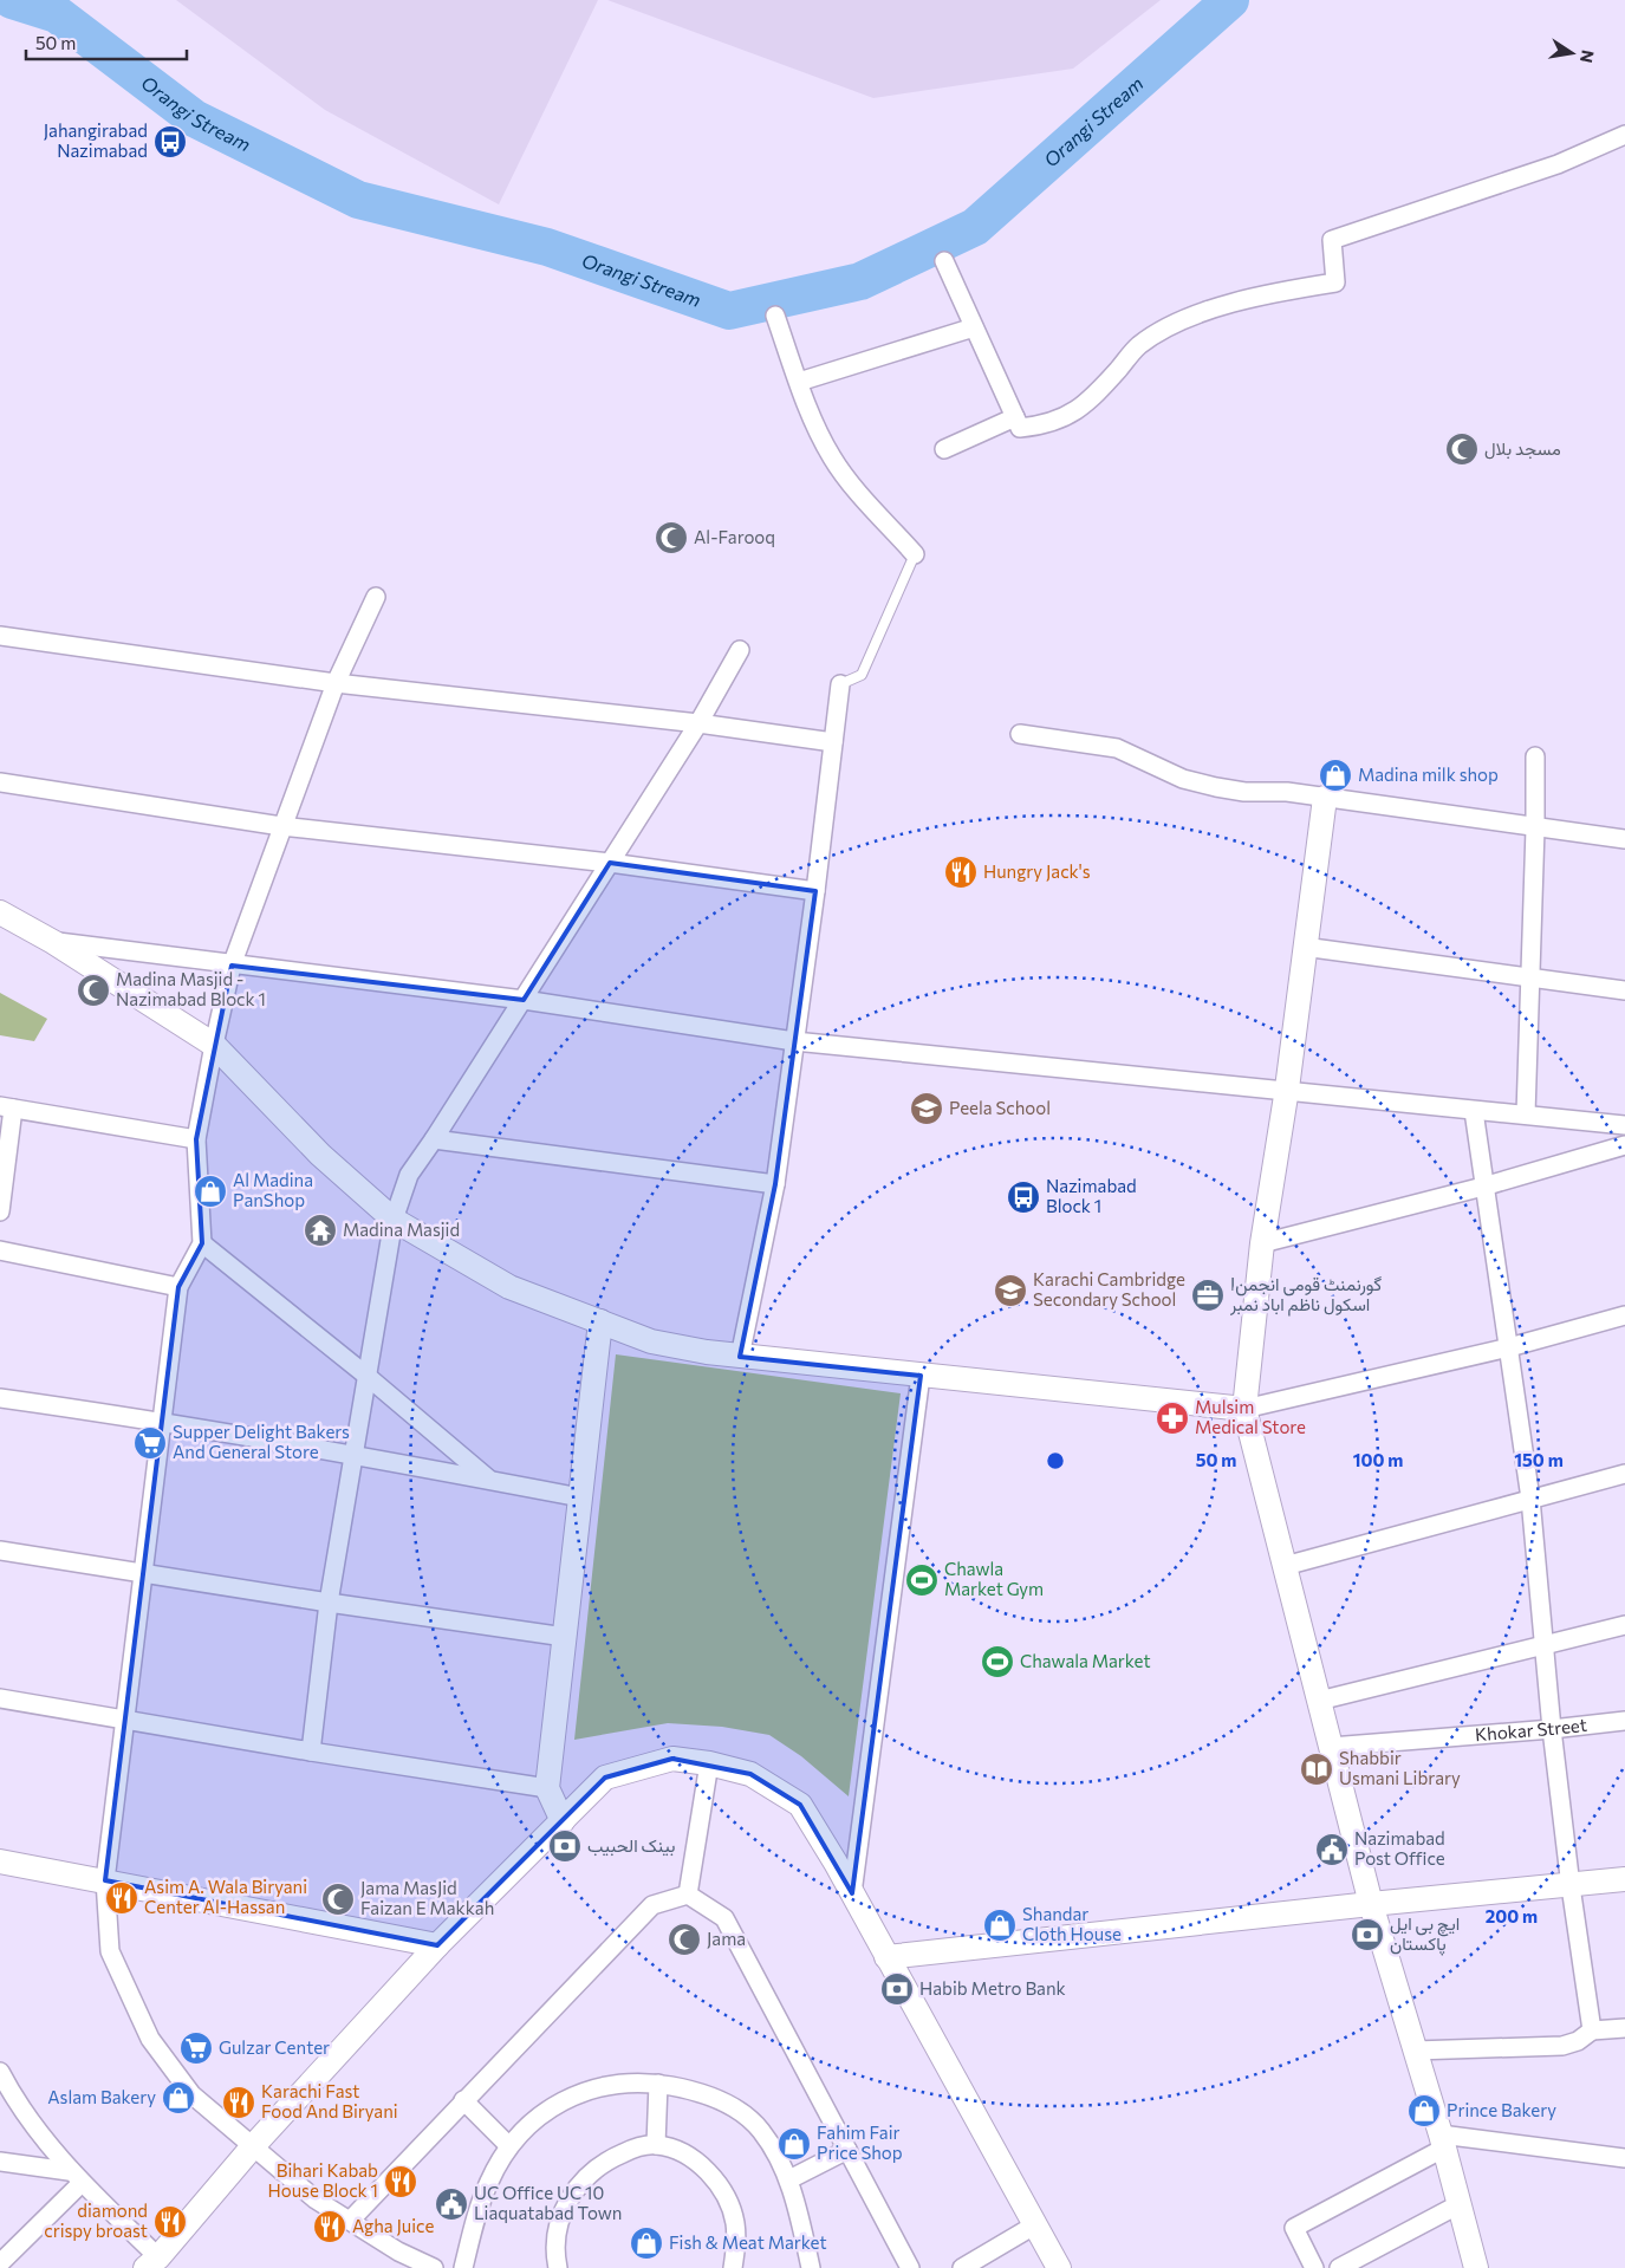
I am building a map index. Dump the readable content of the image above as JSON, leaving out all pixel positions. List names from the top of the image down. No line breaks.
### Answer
{"streets":{"street":["Khokar Street"]},"water":["Orangi Stream"],"places":{"bus stop":["Jahangirabad Nazimabad","Nazimabad Block 1"],"mosque":["مسجد بلال","Al-Farooq","Madina Masjid - Nazimabad Block 1","Jama MasJid Faizan E Makkah","Jama"],"shop":["Madina milk shop","Al Madina PanShop","Shandar Cloth House","Aslam Bakery","Prince Bakery","Fahim Fair Price Shop","Fish & Meat Market"],"restaurant":["Hungry Jack's","Asim A. Wala Biryani Center Al-Hassan","Karachi Fast Food And Biryani","Bihari Kabab House Block 1","diamond crispy broast","Agha Juice"],"school or university":["Peela School","Karachi Cambridge Secondary School"],"temple":["Madina Masjid"],"office":["Iگورنمنٹ قومی انجمن اسکول ناظم اباد نمبر"],"pharmacy":["Mulsim Medical Store"],"supermarket":["Supper Delight Bakers And General Store","Gulzar Center"],"sports":["Chawla Market Gym","Chawala Market"],"library":["Shabbir Usmani Library"],"bank":["بينک الحبيب","ایچ بی ایل پاکستان","Habib Metro Bank"],"public building":["Nazimabad Post Office","UC Office UC 10 Liaquatabad Town"]},"scale_bar":"50 m","north":"right","rings":["50 m","100 m","150 m","200 m"]}
